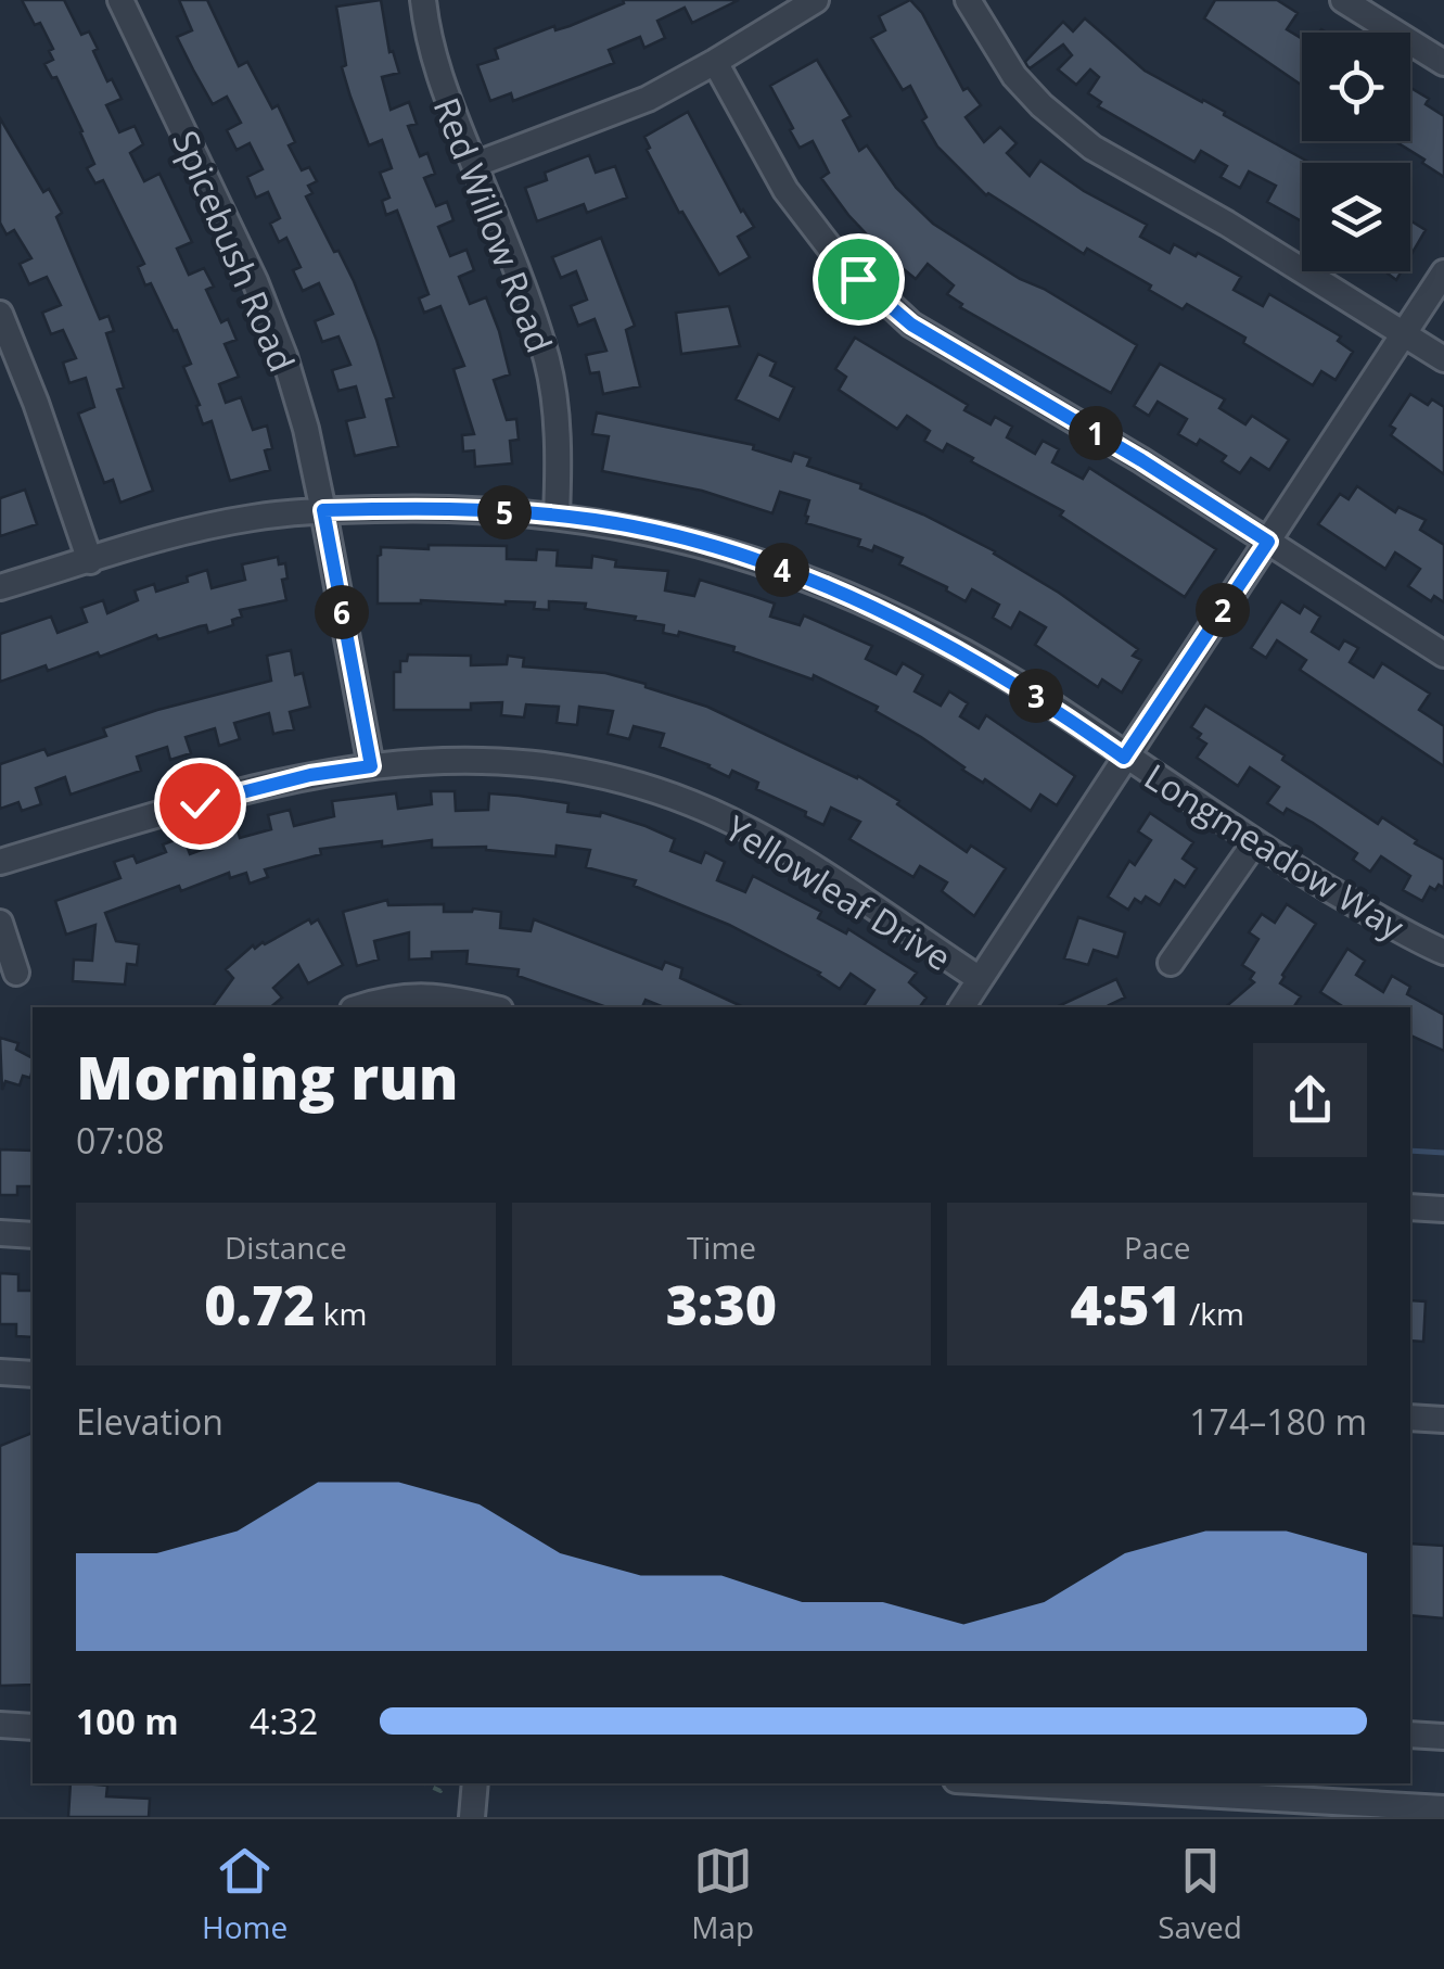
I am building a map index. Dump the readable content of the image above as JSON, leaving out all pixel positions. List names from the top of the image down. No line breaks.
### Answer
{"streets":{"street":["Red Willow Road","Spicebush Road","Longmeadow Way","Yellowleaf Drive"]},"crossings":[["Red Willow Road","Longmeadow Way"],["Spicebush Road","Longmeadow Way"],["Spicebush Road","Yellowleaf Drive"]],"page":{"pins":["1","5","4","2","6","3"],"heading":["Morning run","07:08"],"stats":[["Distance","0.72 km"],["Time","3:30"],["Pace","4:51 /km"]],"chart":["Elevation","174–180 m"],"list":[{"name":"100 m","note":"4:32"}],"tabs":["Home","Map","Saved"]}}
